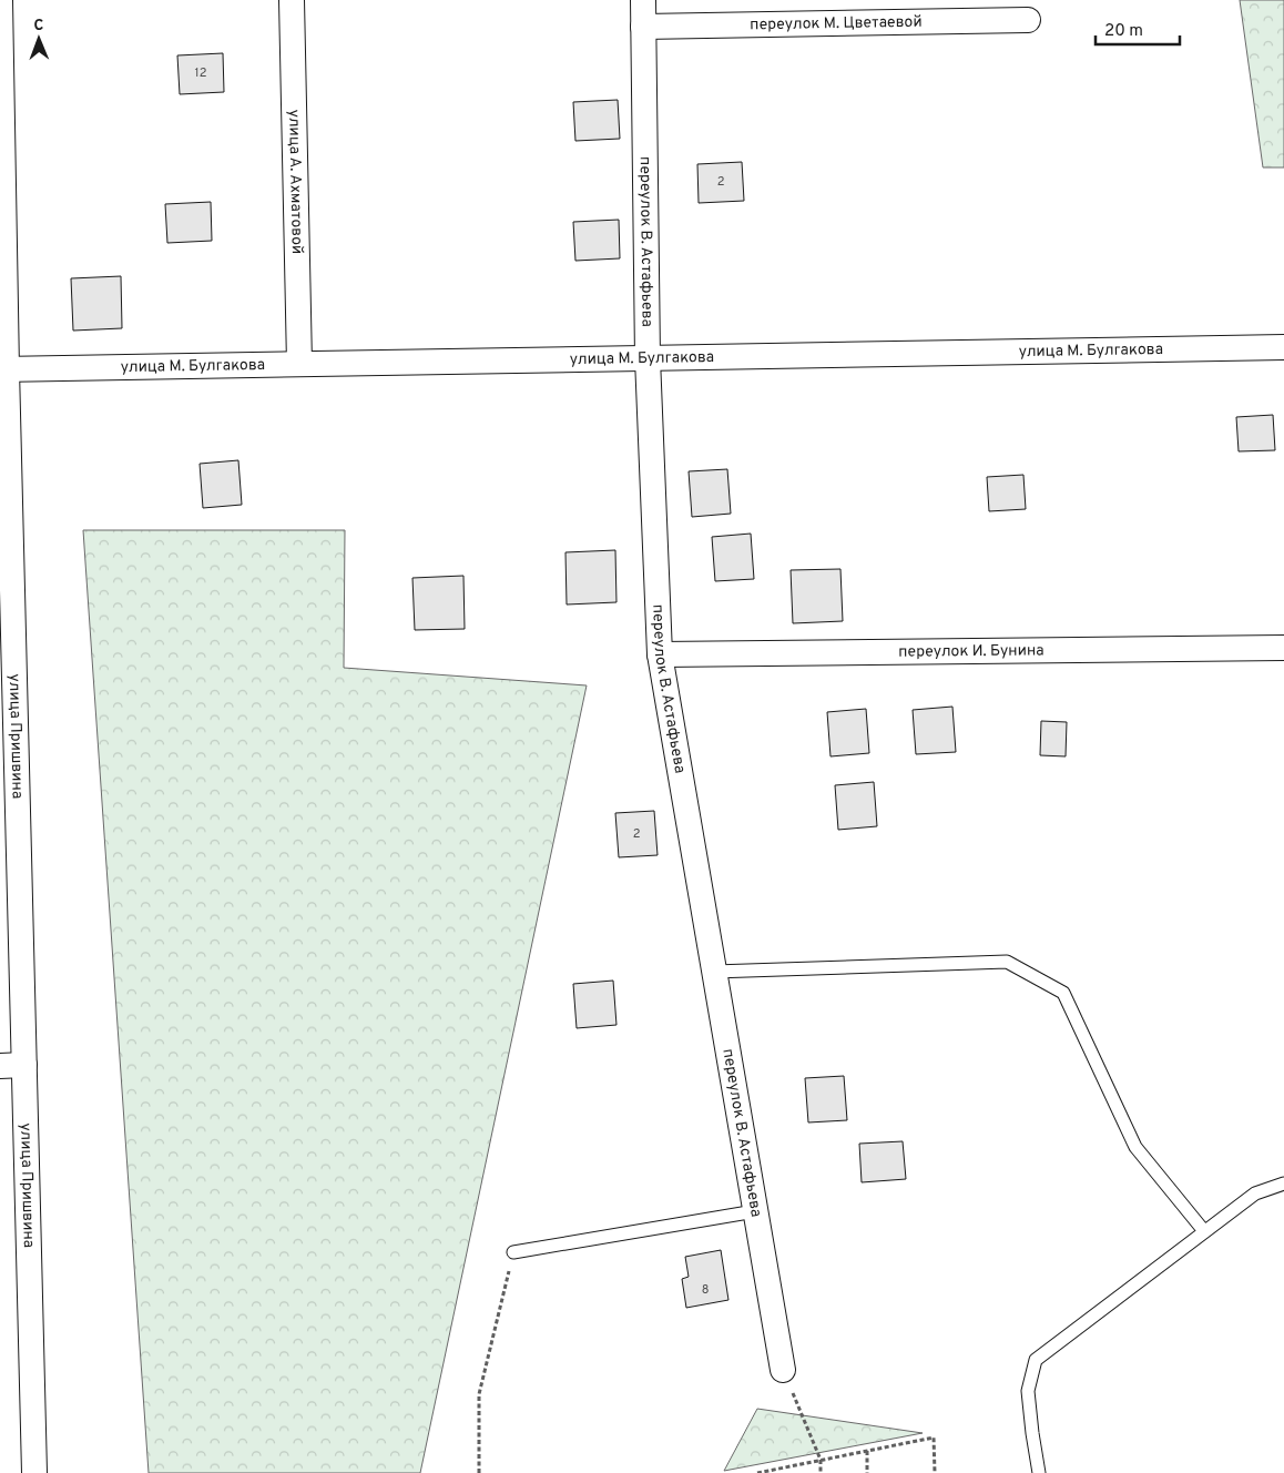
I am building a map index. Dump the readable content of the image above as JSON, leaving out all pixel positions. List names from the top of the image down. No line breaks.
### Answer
{"streets":{"street":["переулок М. Цветаевой","улица А. Ахматовой","переулок В. Астафьева","улица М. Булгакова","переулок И. Бунина","улица Пришвина"]},"crossings":[["переулок М. Цветаевой","переулок В. Астафьева"],["улица А. Ахматовой","улица М. Булгакова"],["переулок В. Астафьева","улица М. Булгакова"],["переулок В. Астафьева","переулок И. Бунина"],["улица М. Булгакова","улица Пришвина"]],"house_numbers":["12","2","2","8"],"scale_bar":"20 m","north":"top"}
